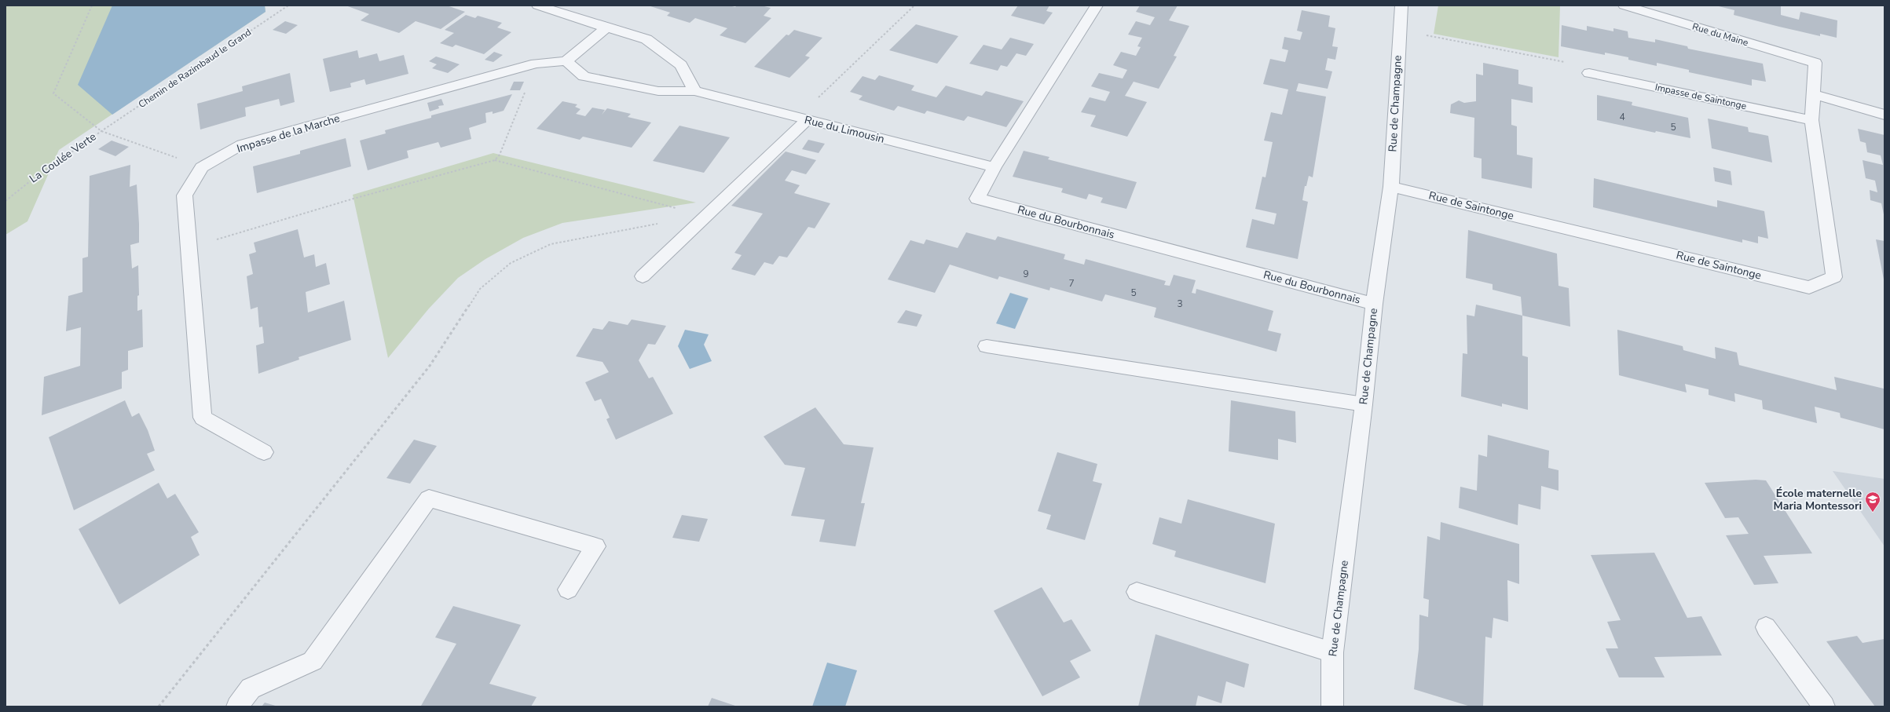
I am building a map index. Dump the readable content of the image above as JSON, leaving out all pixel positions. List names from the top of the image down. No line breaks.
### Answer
{"streets":{"street":["Rue du Maine","Impasse de Saintonge","Rue de Champagne","Rue du Limousin","Impasse de la Marche","Rue de Saintonge","Rue du Bourbonnais"],"path":["Chemin de Razimbaud le Grand","La Coulée Verte"]},"crossings":[["Rue du Maine","Rue de Saintonge"],["Chemin de Razimbaud le Grand","La Coulée Verte"],["Impasse de Saintonge","Rue de Saintonge"],["Rue de Champagne","Rue de Saintonge"],["Rue de Champagne","Rue du Bourbonnais"],["Rue du Limousin","Impasse de la Marche"],["Rue du Limousin","Rue du Bourbonnais"]],"places":{"school or university":["École maternelle Maria Montessori"]},"house_numbers":["4","5","9","7","5","3"]}
